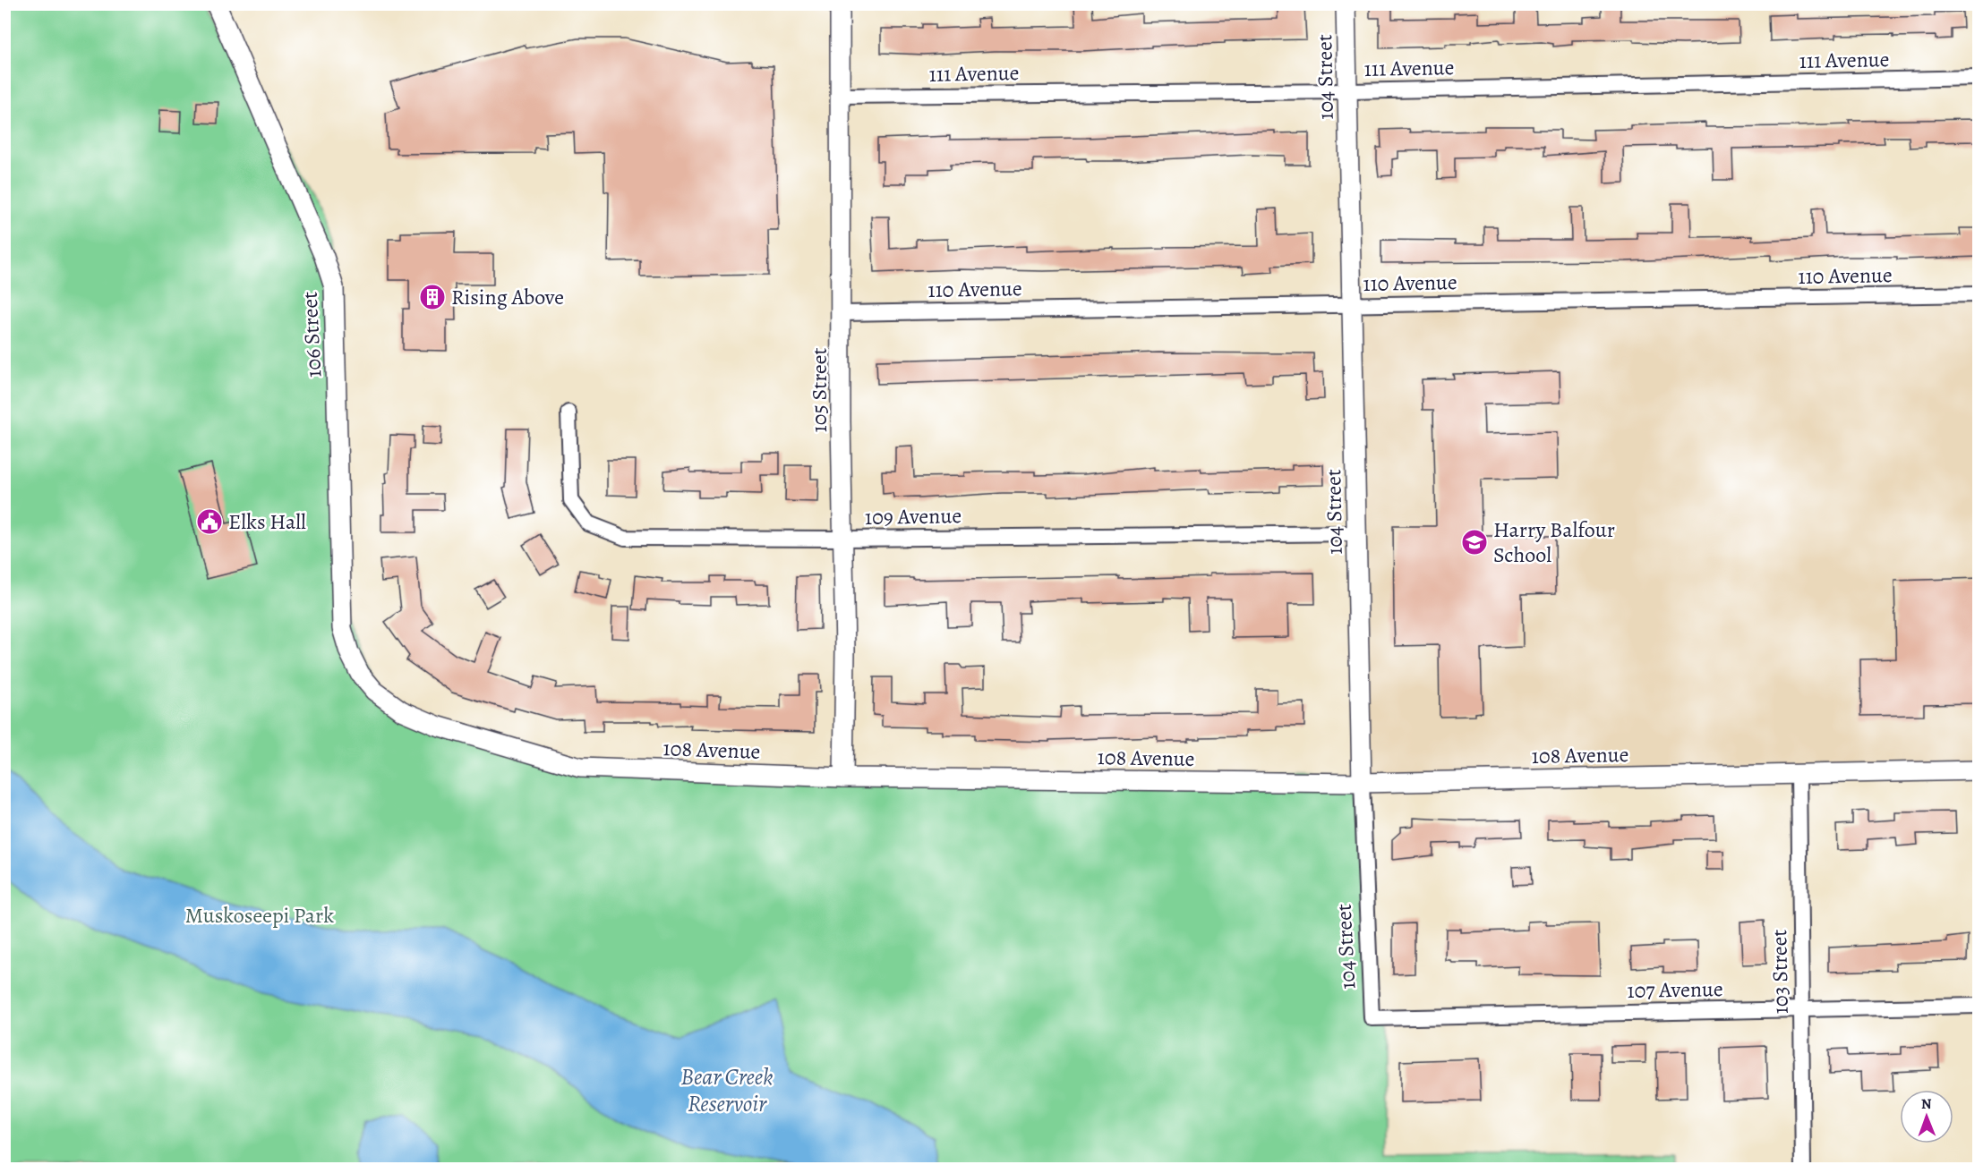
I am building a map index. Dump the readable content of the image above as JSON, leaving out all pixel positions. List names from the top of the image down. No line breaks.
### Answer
{"streets":{"street":["111 Avenue","104 Street","110 Avenue","106 Street","105 Street","109 Avenue","108 Avenue","103 Street","107 Avenue"]},"crossings":[["111 Avenue","104 Street"],["111 Avenue","105 Street"],["104 Street","110 Avenue"],["104 Street","109 Avenue"],["104 Street","108 Avenue"],["104 Street","107 Avenue"],["110 Avenue","105 Street"],["106 Street","108 Avenue"],["105 Street","109 Avenue"],["105 Street","108 Avenue"],["108 Avenue","103 Street"],["103 Street","107 Avenue"]],"water":["Bear Creek Reservoir"],"parks":["Muskoseepi Park"],"places":{"building":["Rising Above"],"public building":["Elks Hall"],"school or university":["Harry Balfour School"]},"north":"top"}
